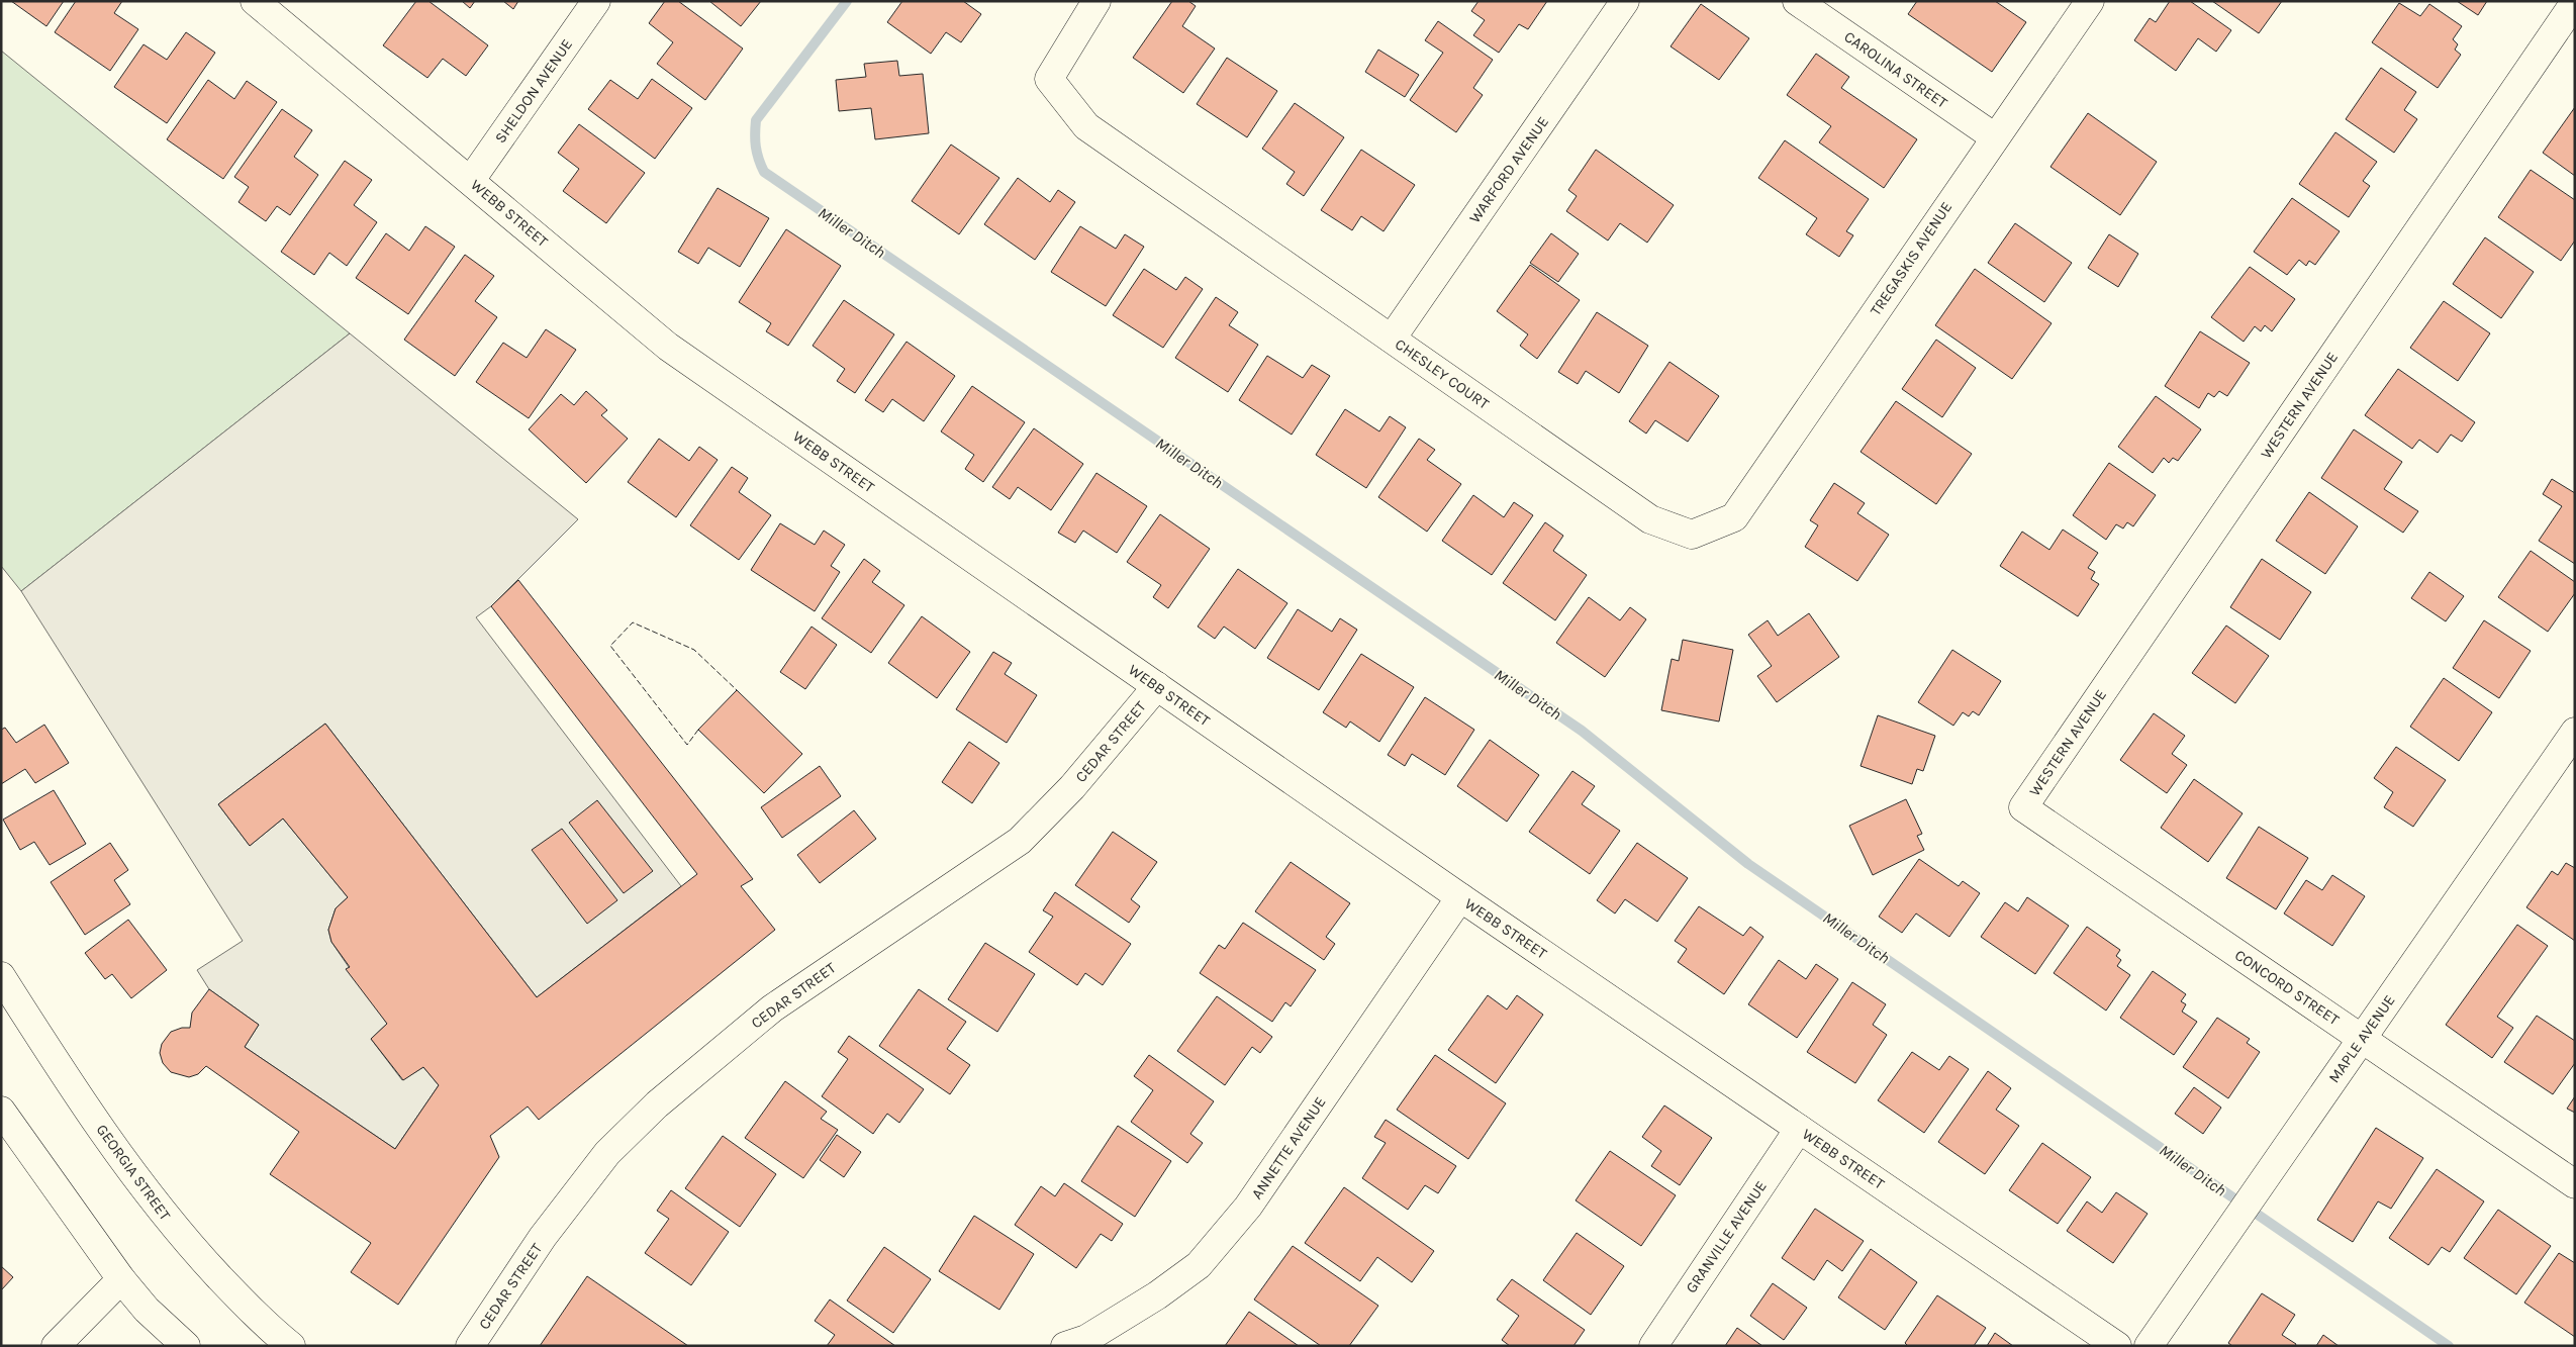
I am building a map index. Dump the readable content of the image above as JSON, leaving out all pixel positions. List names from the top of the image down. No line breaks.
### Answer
{"streets":{"street":["CAROLINA STREET","SHELDON AVENUE","WARFORD AVENUE","WEBB STREET","TREGASKIS AVENUE","CHESLEY COURT","WESTERN AVENUE","CEDAR STREET","CONCORD STREET","MAPLE AVENUE","ANNETTE AVENUE","GEORGIA STREET","GRANVILLE AVENUE"]},"crossings":[["CAROLINA STREET","TREGASKIS AVENUE"],["SHELDON AVENUE","WEBB STREET"],["WARFORD AVENUE","CHESLEY COURT"],["WEBB STREET","CEDAR STREET"],["WEBB STREET","ANNETTE AVENUE"],["WEBB STREET","GRANVILLE AVENUE"],["TREGASKIS AVENUE","CHESLEY COURT"],["WESTERN AVENUE","CONCORD STREET"],["CONCORD STREET","MAPLE AVENUE"]],"water":["Miller Ditch"]}
